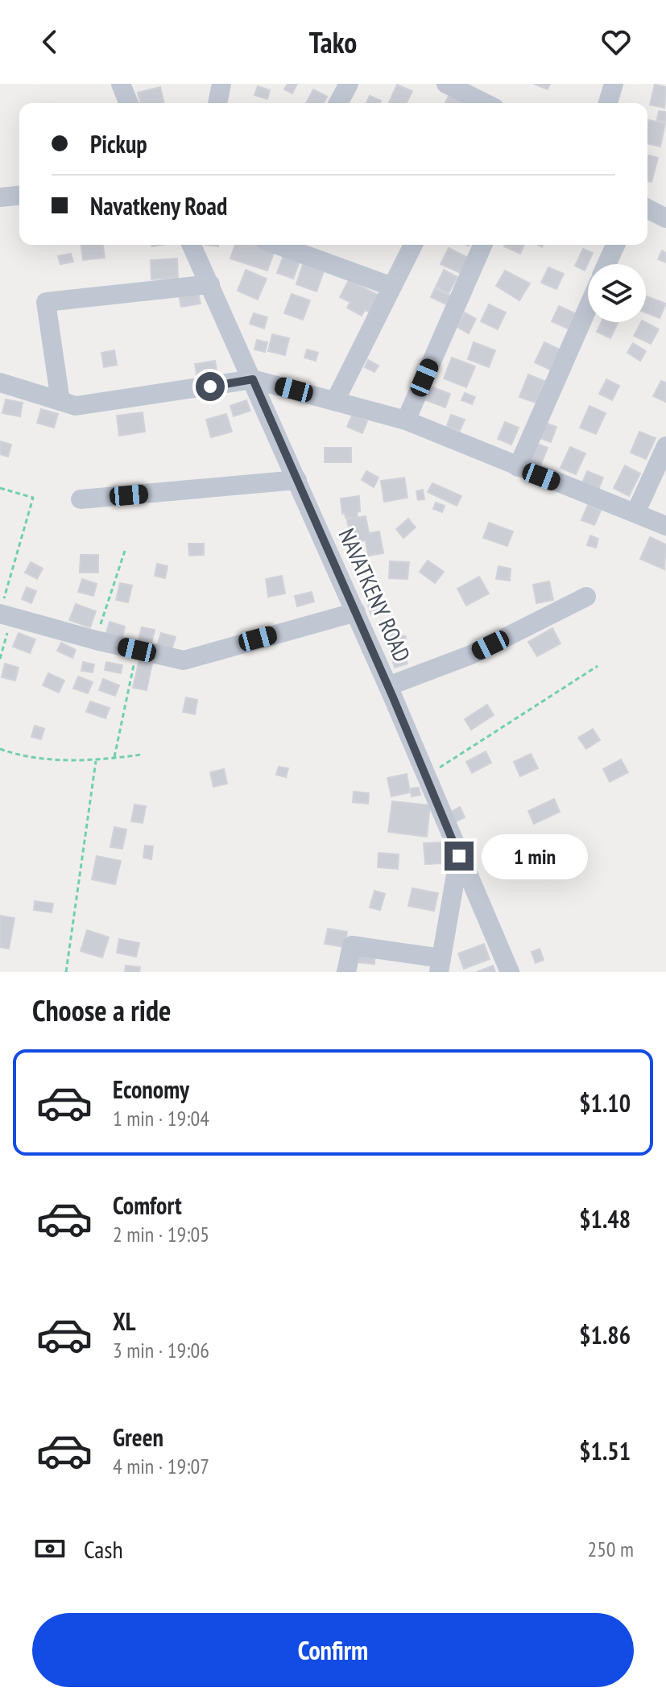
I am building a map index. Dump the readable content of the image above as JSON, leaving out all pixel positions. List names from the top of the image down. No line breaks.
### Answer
{"streets":{"street":["NAVATKENY ROAD"]},"page":{"header":"Tako","banner":["Pickup","Navatkeny Road"],"bubble":"1 min","heading":"Choose a ride","list":[{"name":"Economy","note":"1 min · 19:04","value":"$1.10"},{"name":"Comfort","note":"2 min · 19:05","value":"$1.48"},{"name":"XL","note":"3 min · 19:06","value":"$1.86"},{"name":"Green","note":"4 min · 19:07","value":"$1.51"}],"pay":["Cash","250 m"],"buttons":"Confirm"}}
